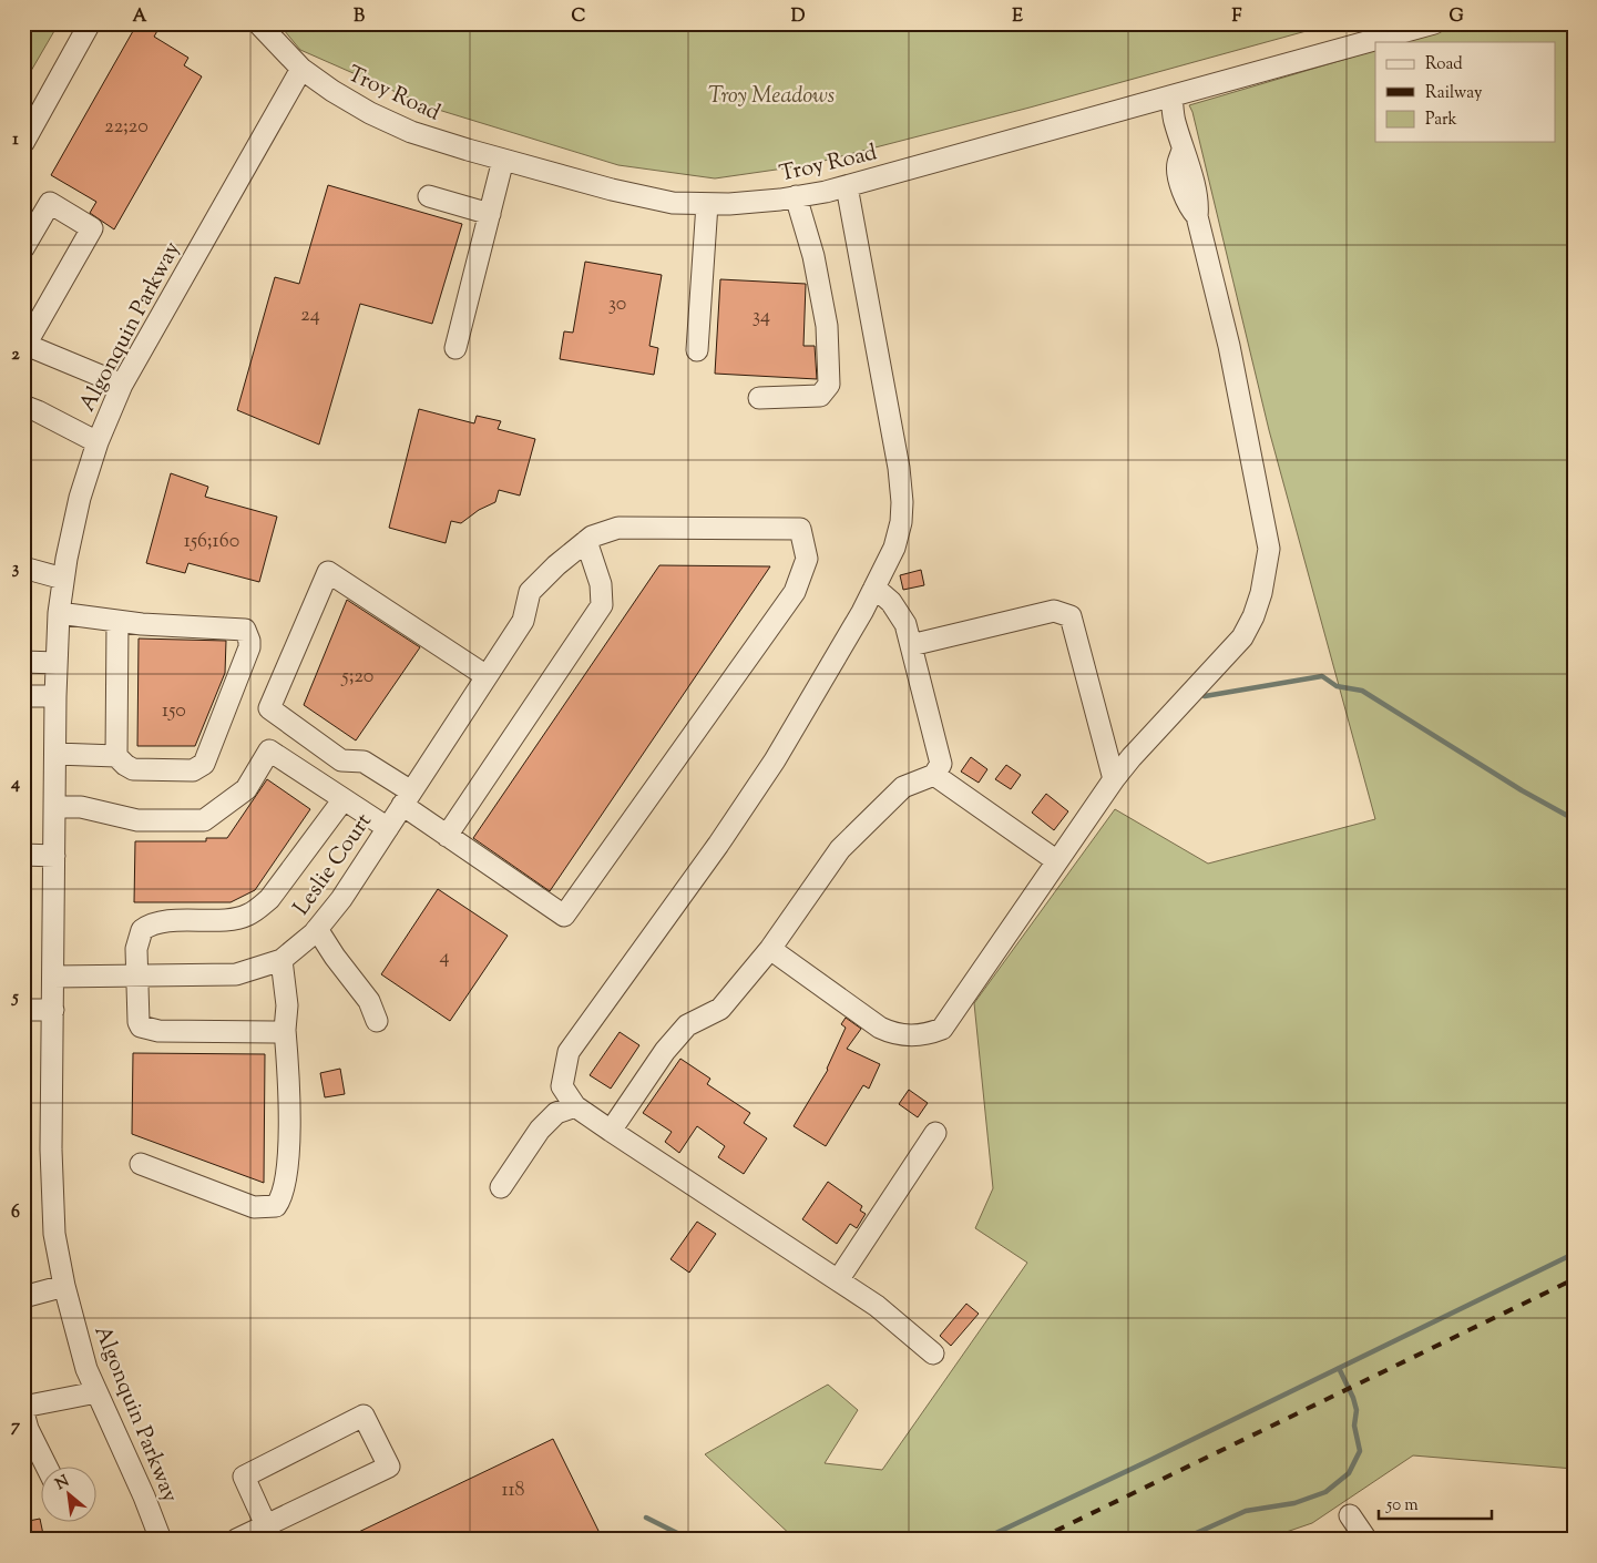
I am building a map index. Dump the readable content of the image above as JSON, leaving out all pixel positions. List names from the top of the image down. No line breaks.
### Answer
{"streets":{"street":["Troy Road","Algonquin Parkway","Leslie Court"]},"crossings":[["Troy Road","Algonquin Parkway"],["Algonquin Parkway","Leslie Court"]],"parks":["Troy Meadows"],"house_numbers":["22;20","30","24","34","156;160","5;20","150","4","118"],"legend":["Road","Railway","Park"],"scale_bar":"50 m","north":"top left","grid":{"columns":["A","B","C","D","E","F","G"],"rows":["1","2","3","4","5","6","7"]}}
